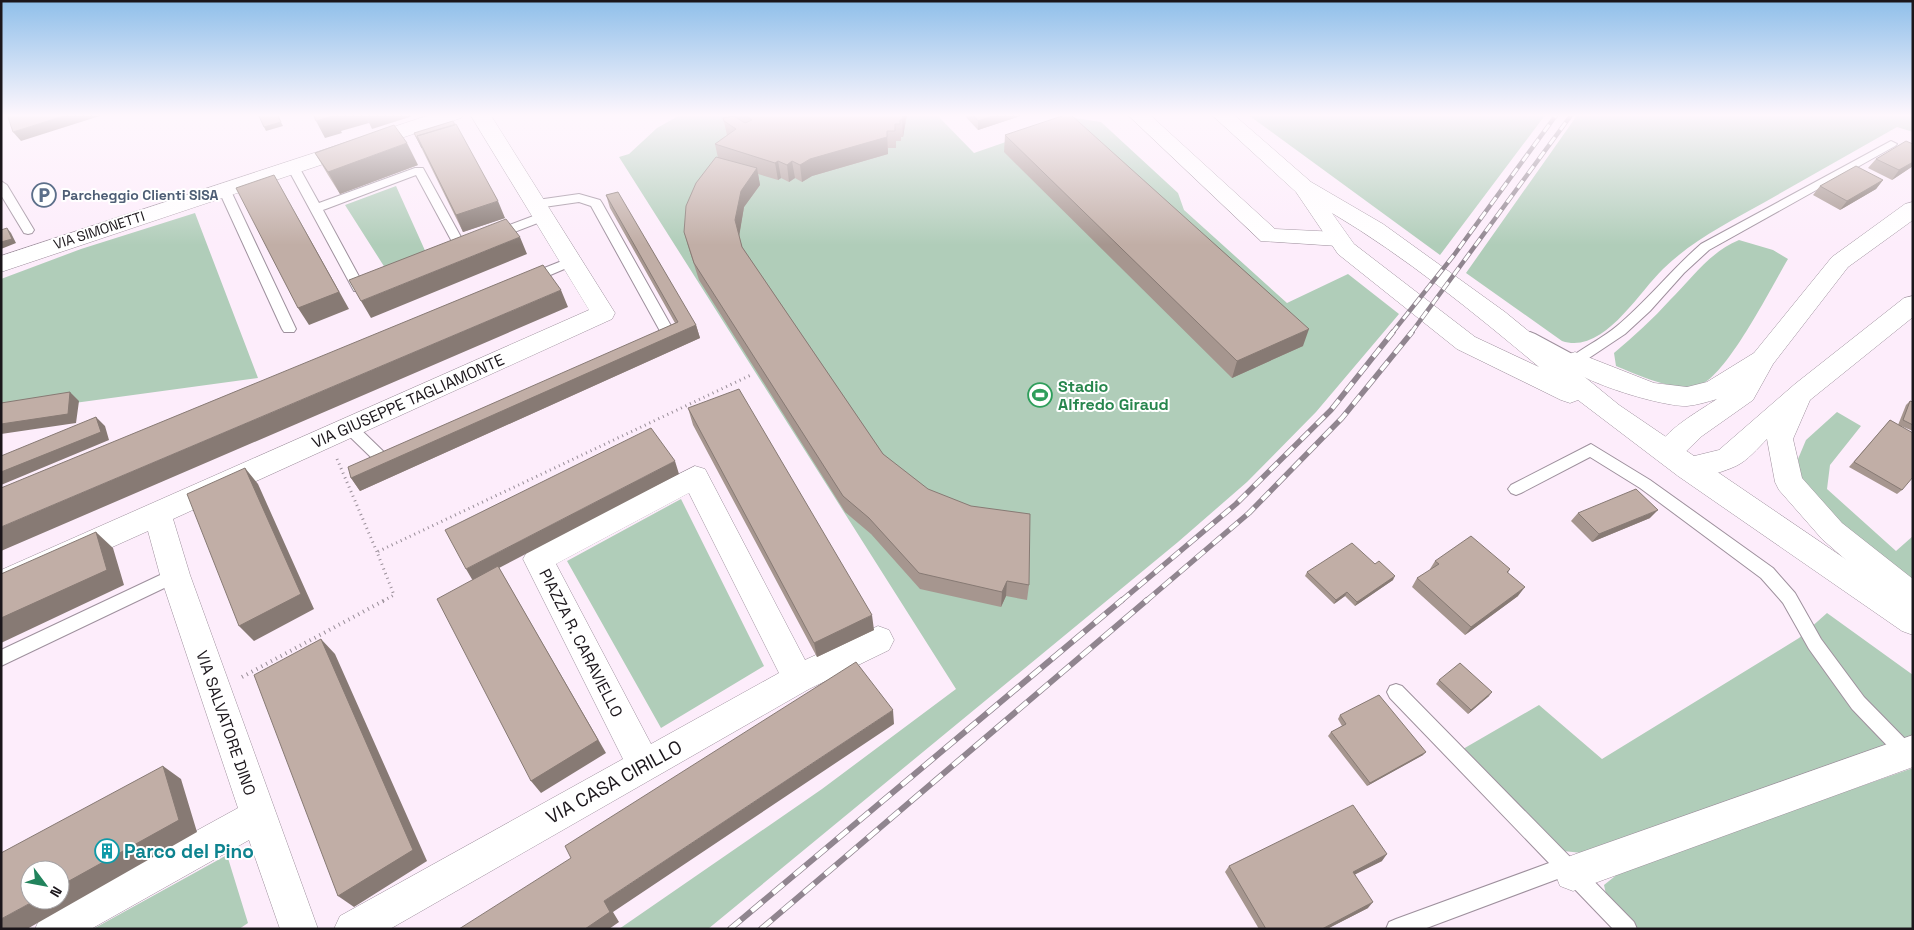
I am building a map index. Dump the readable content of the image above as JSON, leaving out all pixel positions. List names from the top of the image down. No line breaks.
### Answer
{"streets":{"main road":["VIA SIMONETTI","VIA GIUSEPPE TAGLIAMONTE","PIAZZA R. CARAVIELLO","VIA SALVATORE DINO","VIA CASA CIRILLO"]},"crossings":[["VIA GIUSEPPE TAGLIAMONTE","VIA SALVATORE DINO"],["PIAZZA R. CARAVIELLO","VIA CASA CIRILLO"]],"places":{"parking":["Parcheggio Clienti SISA"],"sports":["Stadio Alfredo Giraud"],"building":["Parco del Pino"]},"north":"bottom right"}
